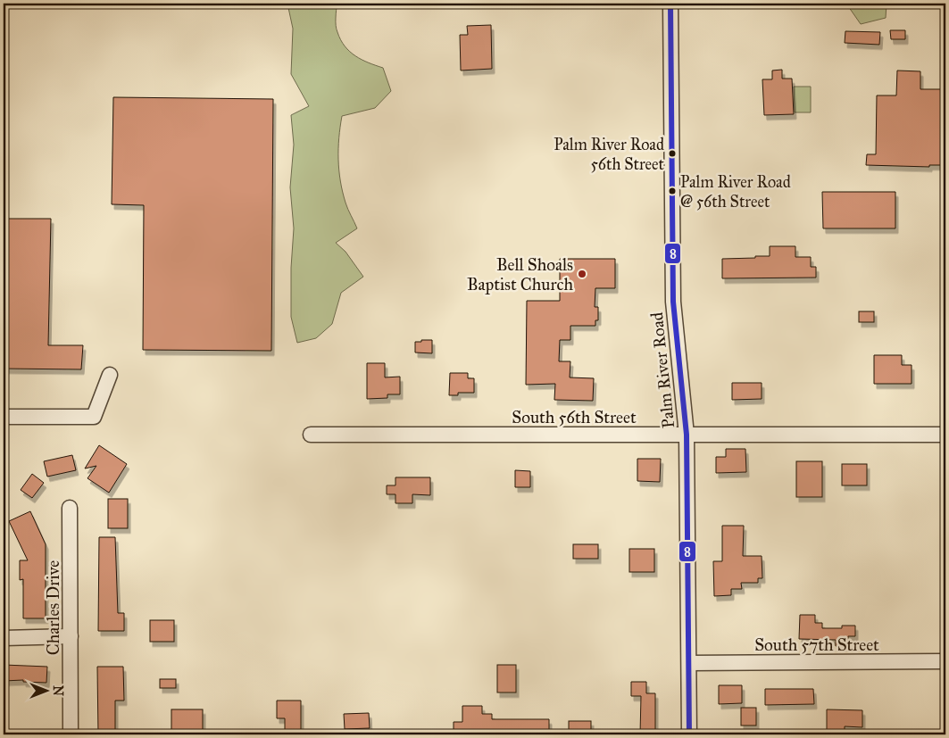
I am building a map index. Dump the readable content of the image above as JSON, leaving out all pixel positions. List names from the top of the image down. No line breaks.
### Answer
{"streets":{"street":["Palm River Road","South 56th Street","Charles Drive","South 57th Street"]},"crossings":[["Palm River Road","South 56th Street"],["Palm River Road","South 57th Street"]],"places":["Palm River Road 56th Street","Palm River Road @ 56th Street","Bell Shoals Baptist Church"],"lines":["transit line 8"],"north":"right"}
